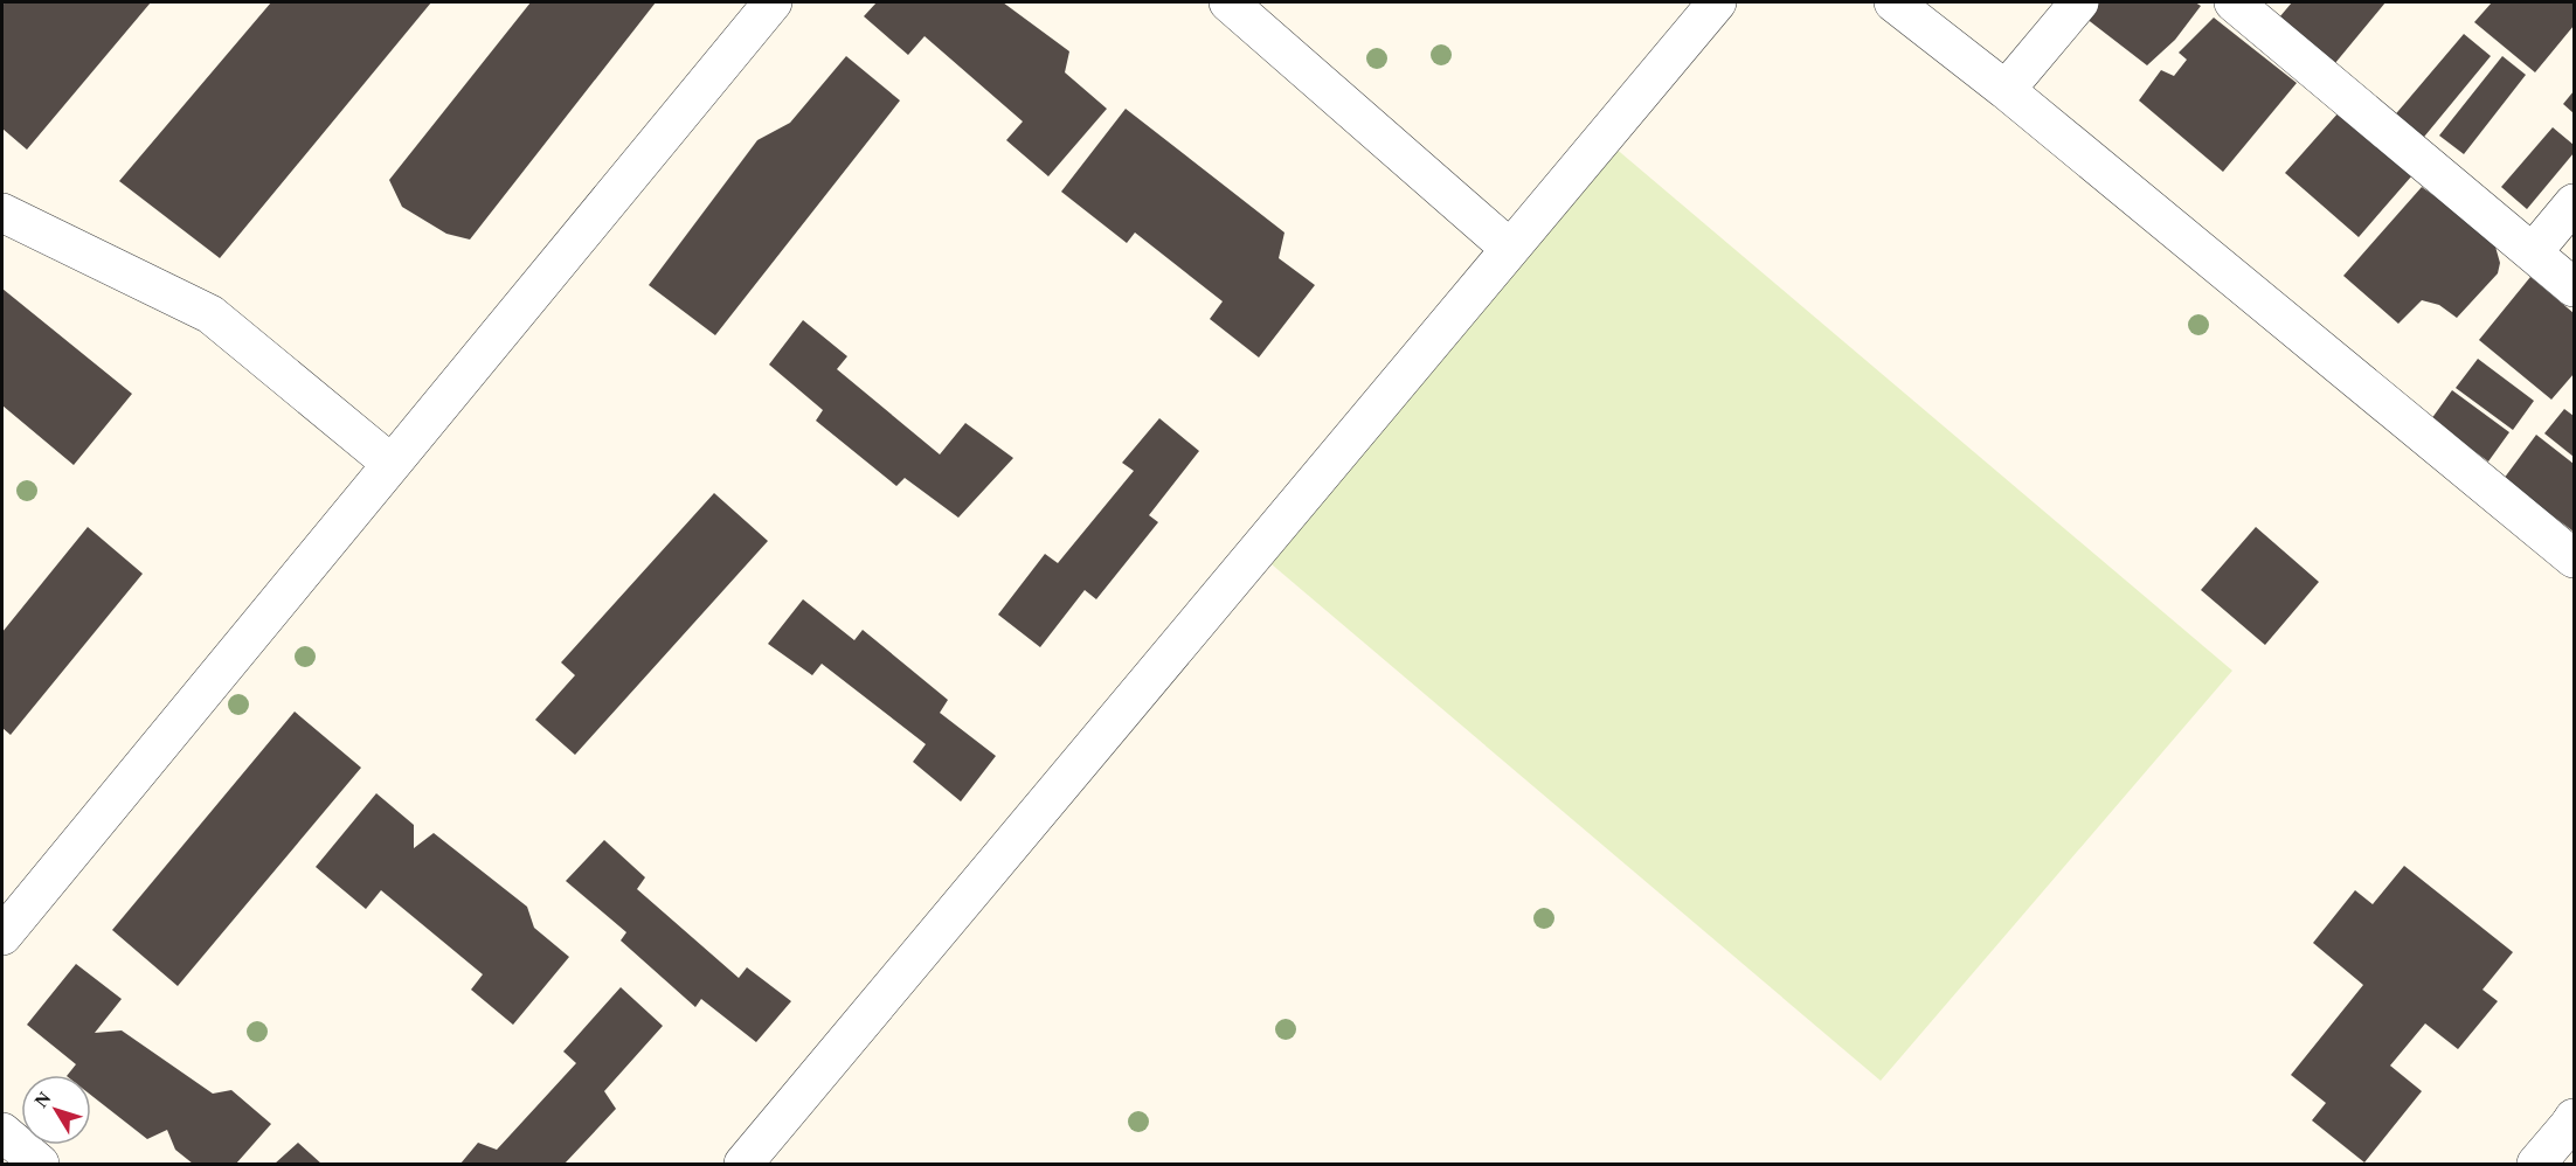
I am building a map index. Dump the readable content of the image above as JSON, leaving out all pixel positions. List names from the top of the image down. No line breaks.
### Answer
{"north":"top left"}
